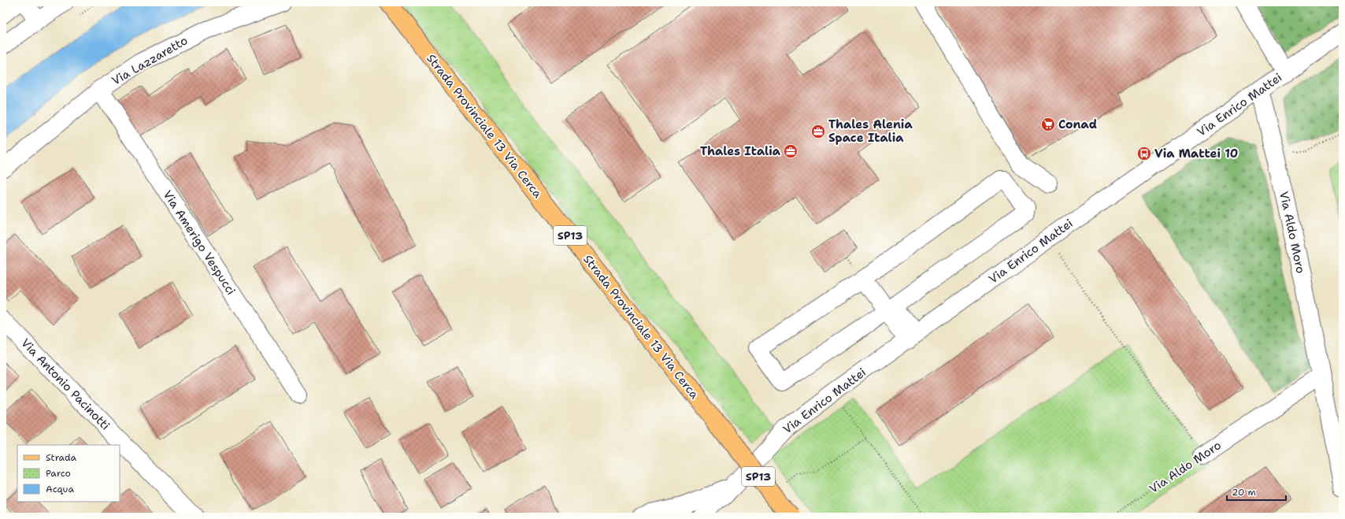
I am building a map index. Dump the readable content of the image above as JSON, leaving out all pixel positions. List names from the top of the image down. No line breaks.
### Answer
{"streets":{"main road":["Strada Provinciale 13 Via Cerca","SP13"],"street":["Via Lazzaretto","Via Enrico Mattei","Via Aldo Moro","Via Amerigo Vespucci","Via Antonio Pacinotti"]},"crossings":[["Via Lazzaretto","Via Amerigo Vespucci"],["Via Enrico Mattei","Via Aldo Moro"]],"places":{"supermarket":["Conad"],"office":["Thales Alenia Space Italia","Thales Italia"],"bus stop":["Via Mattei 10"]},"legend":["Strada","Parco","Acqua"],"scale_bar":"20 m"}
